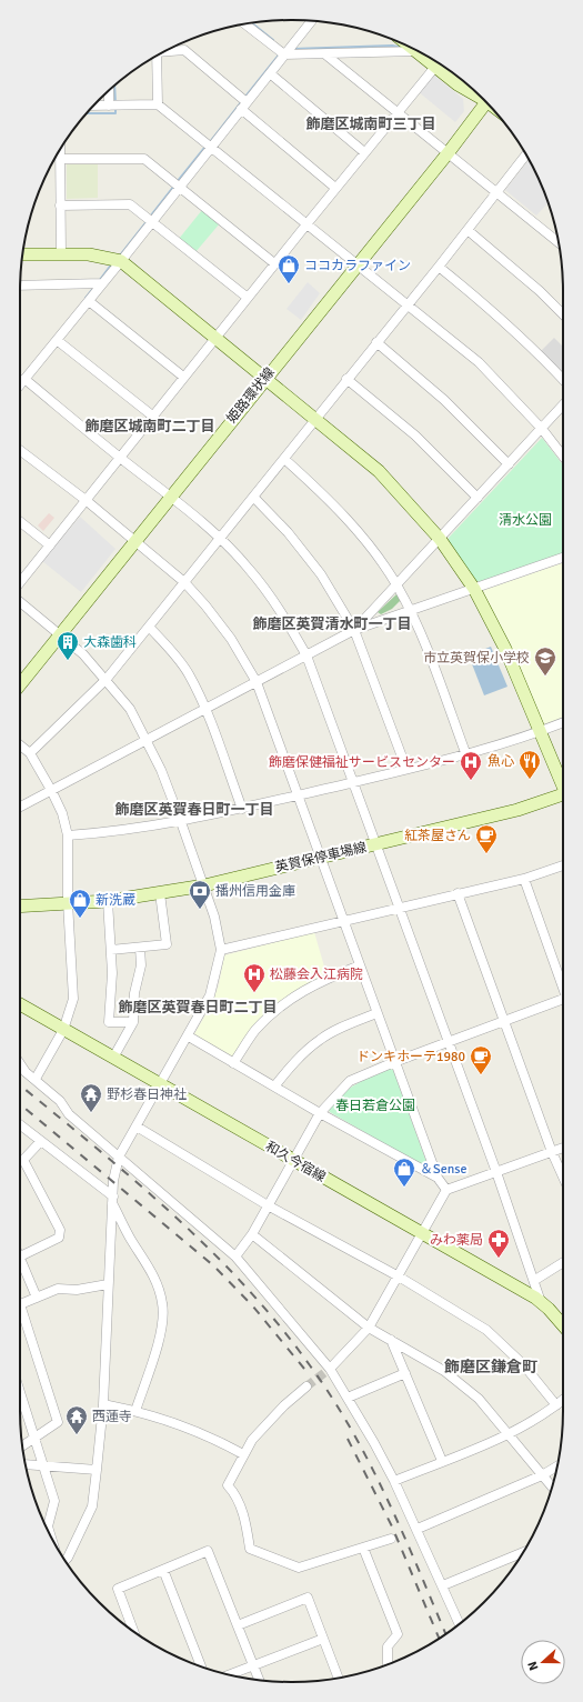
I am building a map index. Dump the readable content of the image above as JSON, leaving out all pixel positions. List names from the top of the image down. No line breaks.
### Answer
{"streets":{"main road":["姫路環状線","英賀保停車場線","和久今宿線"]},"districts":["飾磨区城南町三丁目","飾磨区城南町二丁目","飾磨区英賀清水町一丁目","飾磨区英賀春日町一丁目","飾磨区英賀春日町二丁目","飾磨区鎌倉町"],"parks":["清水公園","春日若倉公園"],"places":{"shop":["ココカラファイン","新洗蔵","＆Sense"],"building":["大森歯科"],"school or university":["市立英賀保小学校"],"restaurant":["魚心"],"hospital":["飾磨保健福祉サービスセンター","松藤会入江病院"],"cafe":["紅茶屋さん","ドンキホーテ1980"],"bank":["播州信用金庫"],"temple":["野杉春日神社","西蓮寺"],"pharmacy":["みわ薬局"]},"north":"left"}
